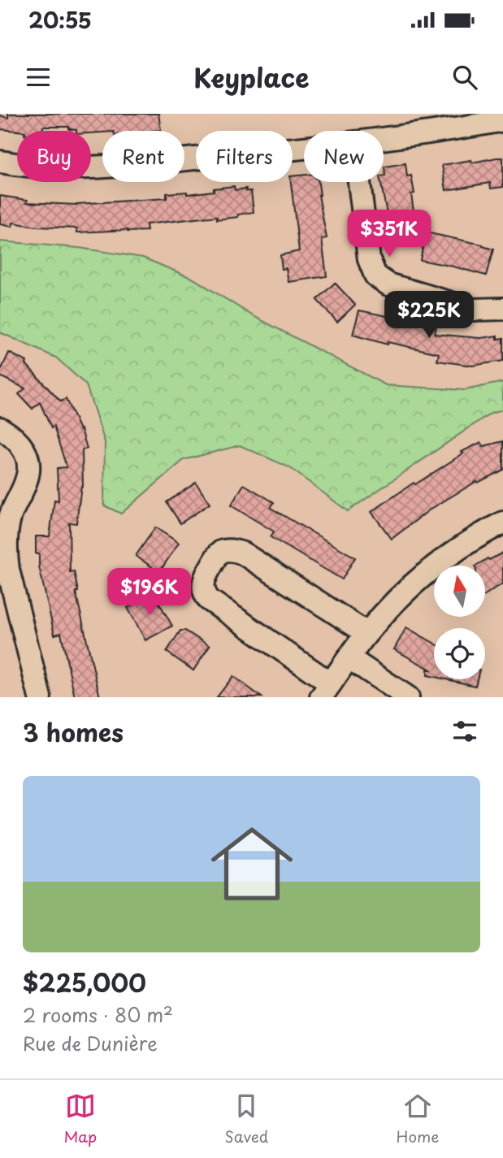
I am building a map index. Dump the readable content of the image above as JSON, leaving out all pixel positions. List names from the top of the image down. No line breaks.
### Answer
{"north":"top","page":{"status":"20:55","header":"Keyplace","chip":["Buy","Rent","Filters","New"],"price":["$351K","$225K","$196K"],"heading":"3 homes","list":[{"name":"$225,000","note":"2 rooms · 80 m² · Rue de Dunière"}],"tabs":["Map","Saved","Home"]}}
